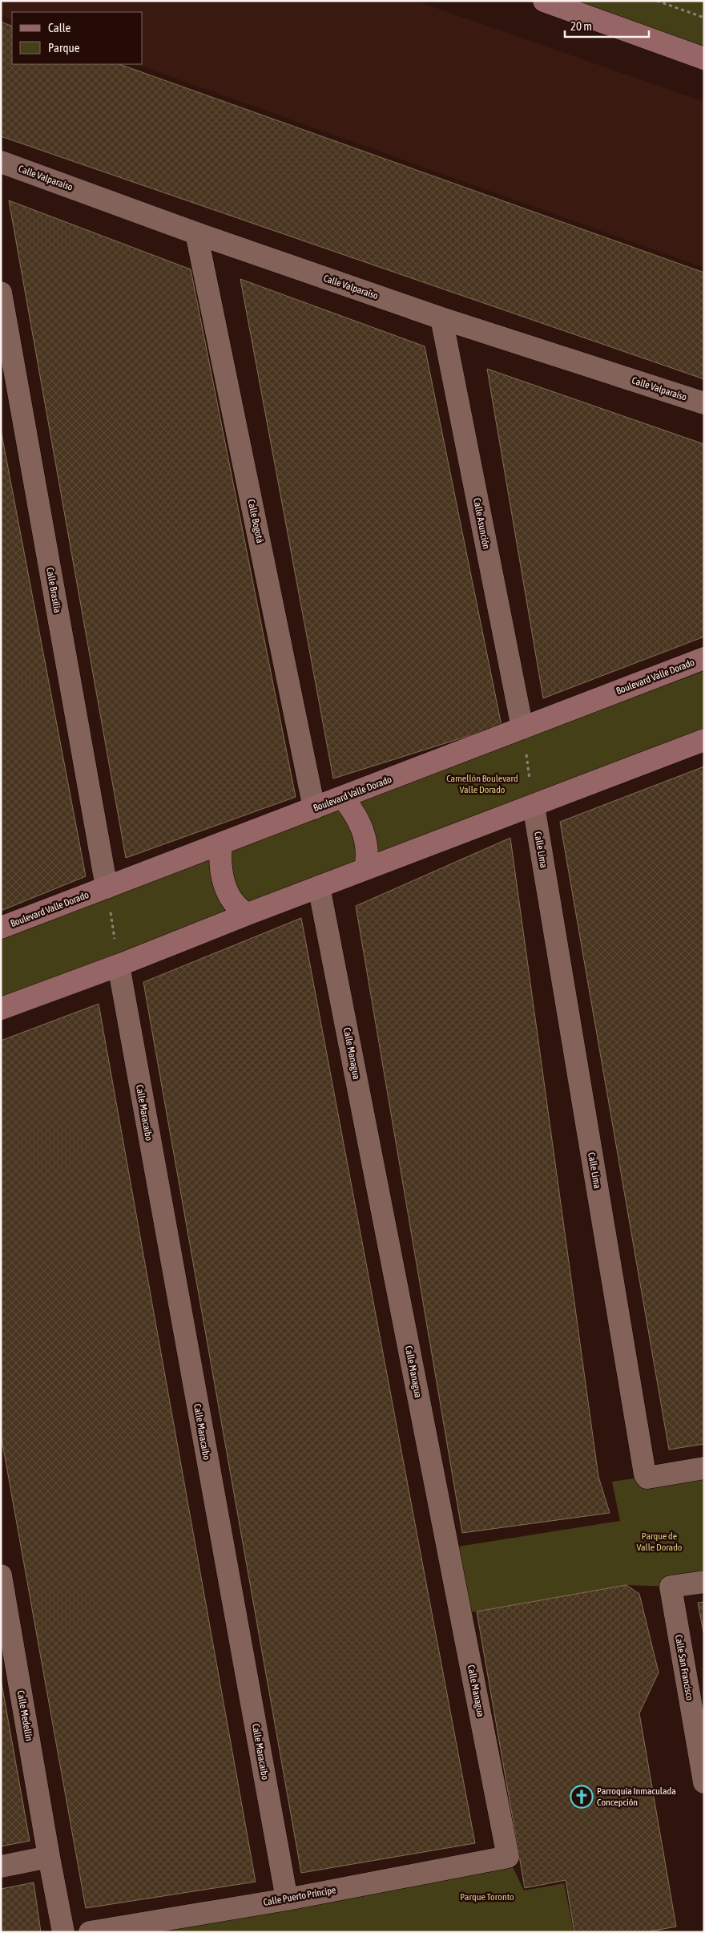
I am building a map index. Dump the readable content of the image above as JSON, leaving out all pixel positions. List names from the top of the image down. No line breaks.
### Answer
{"streets":{"street":["Calle Valparaíso","Calle Bogotá","Calle Asunción","Calle Brasilia","Boulevard Valle Dorado","Calle Lima","Calle Managua","Calle Maracaibo","Calle San Francisco","Calle Medellín","Calle Puerto Príncipe"]},"crossings":[["Calle Valparaíso","Calle Bogotá"],["Calle Valparaíso","Calle Asunción"],["Calle Bogotá","Boulevard Valle Dorado"],["Calle Asunción","Boulevard Valle Dorado"],["Calle Brasilia","Boulevard Valle Dorado"],["Calle Managua","Calle Puerto Príncipe"],["Calle Maracaibo","Calle Puerto Príncipe"]],"parks":["Camellón Boulevard Valle Dorado","Parque de Valle Dorado","Parque Toronto"],"places":{"church":["Parroquia Inmaculada Concepción"]},"legend":["Calle","Parque"],"scale_bar":"20 m"}
